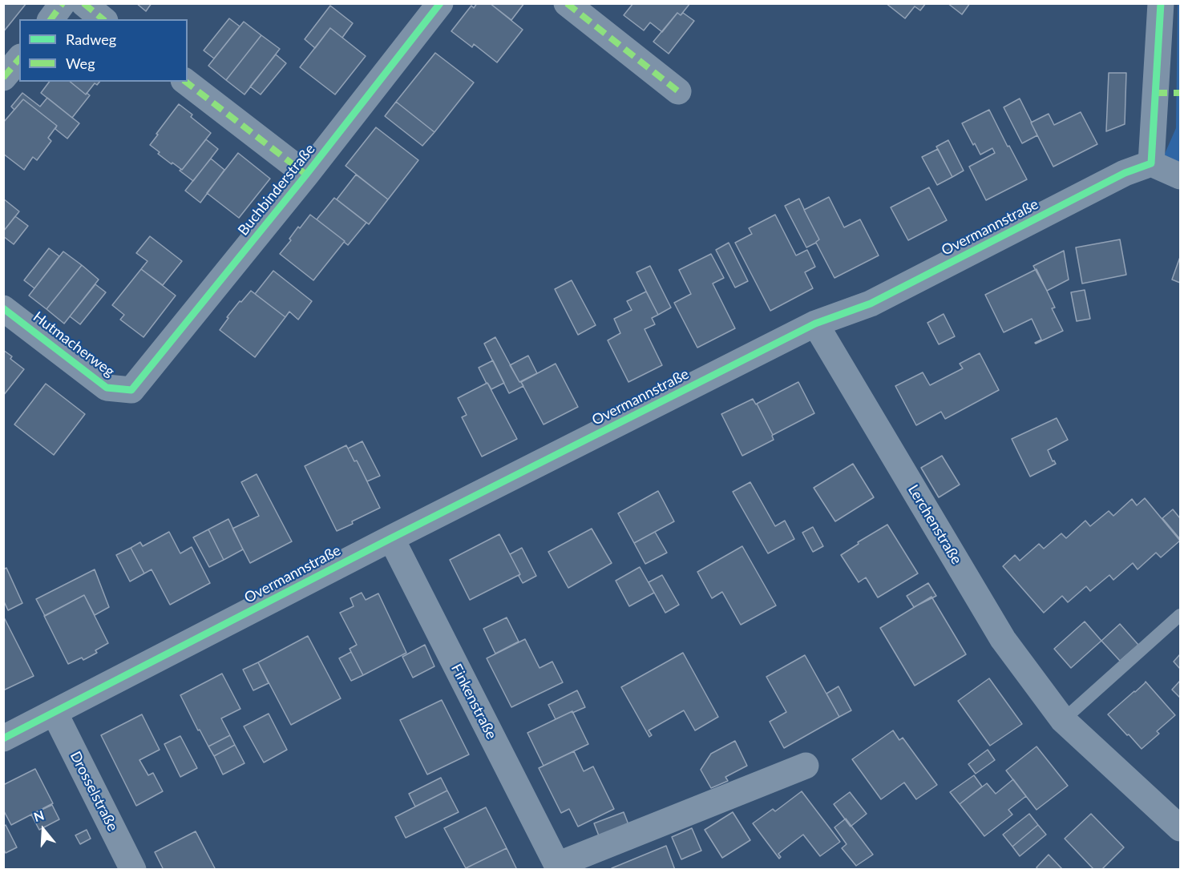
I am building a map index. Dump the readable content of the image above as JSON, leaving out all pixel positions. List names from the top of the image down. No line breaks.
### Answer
{"streets":{"street":["Buchbinderstraße","Overmannstraße","Hutmacherweg","Lerchenstraße","Finkenstraße","Drosselstraße"]},"crossings":[["Buchbinderstraße","Hutmacherweg"],["Overmannstraße","Lerchenstraße"],["Overmannstraße","Finkenstraße"],["Overmannstraße","Drosselstraße"]],"legend":["Radweg","Weg"],"north":"top"}
